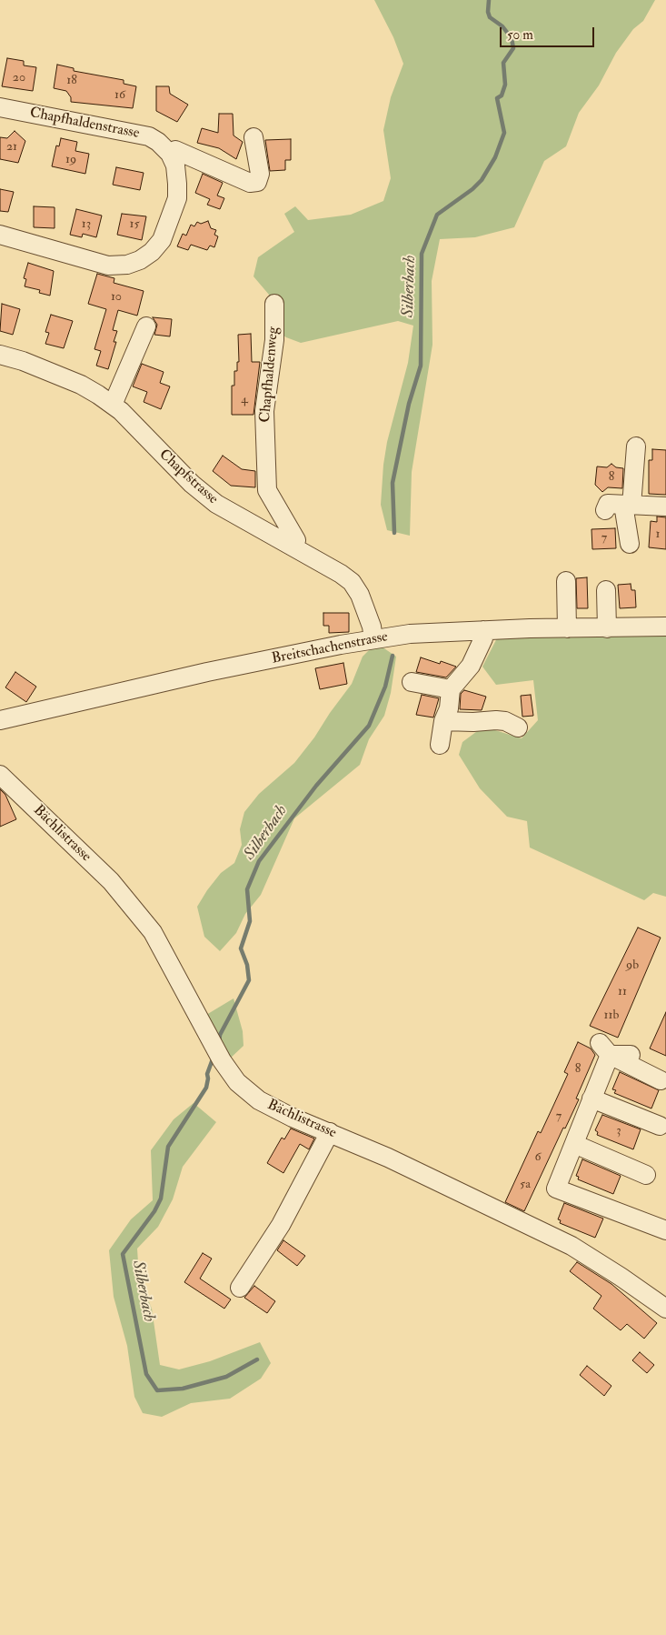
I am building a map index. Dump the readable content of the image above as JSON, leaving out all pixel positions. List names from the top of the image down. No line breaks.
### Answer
{"streets":{"street":["Chapfhaldenstrasse","Chapfhaldenweg","Chapfstrasse","Breitschachenstrasse","Bächlistrasse"]},"crossings":[["Chapfhaldenweg","Chapfstrasse"],["Chapfstrasse","Breitschachenstrasse"]],"water":["Silberbach"],"house_numbers":["20","18","16","21","19","13","15","10","4","8","1","7","9b","11","11b","8","7","3","6","5a"],"scale_bar":"50 m"}
